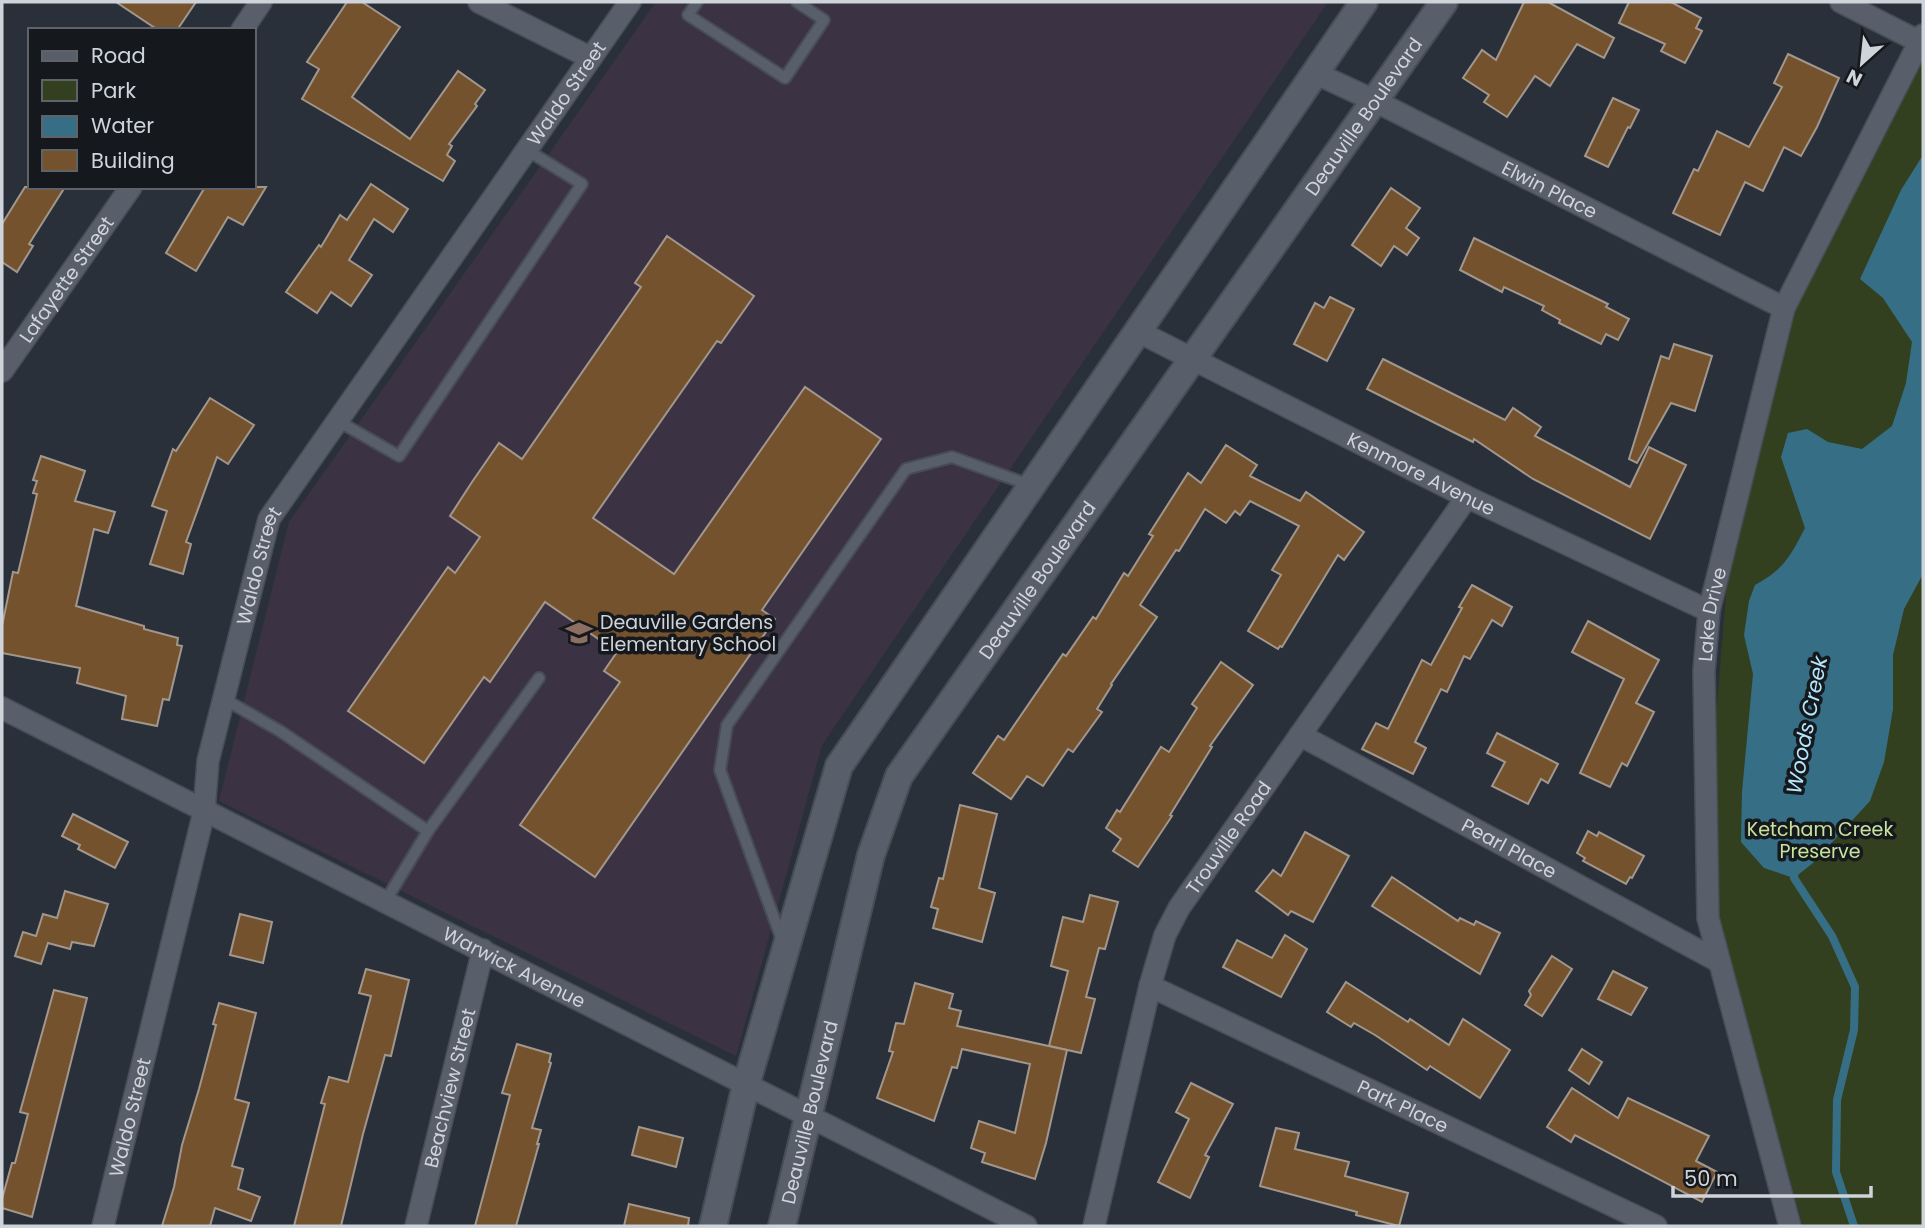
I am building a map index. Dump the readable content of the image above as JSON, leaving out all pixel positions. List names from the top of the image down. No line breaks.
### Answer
{"streets":{"street":["Waldo Street","Deauville Boulevard","Elwin Place","Lafayette Street","Kenmore Avenue","Lake Drive","Trouville Road","Pearl Place","Warwick Avenue","Beachview Street","Park Place"]},"crossings":[["Waldo Street","Warwick Avenue"],["Deauville Boulevard","Elwin Place"],["Deauville Boulevard","Kenmore Avenue"],["Deauville Boulevard","Warwick Avenue"],["Elwin Place","Lake Drive"],["Kenmore Avenue","Lake Drive"],["Kenmore Avenue","Trouville Road"],["Lake Drive","Pearl Place"],["Trouville Road","Pearl Place"],["Trouville Road","Park Place"],["Warwick Avenue","Beachview Street"]],"water":["Woods Creek"],"parks":["Ketcham Creek Preserve"],"places":{"school or university":["Deauville Gardens Elementary School"]},"legend":["Road","Park","Water","Building"],"scale_bar":"50 m","north":"bottom left"}
